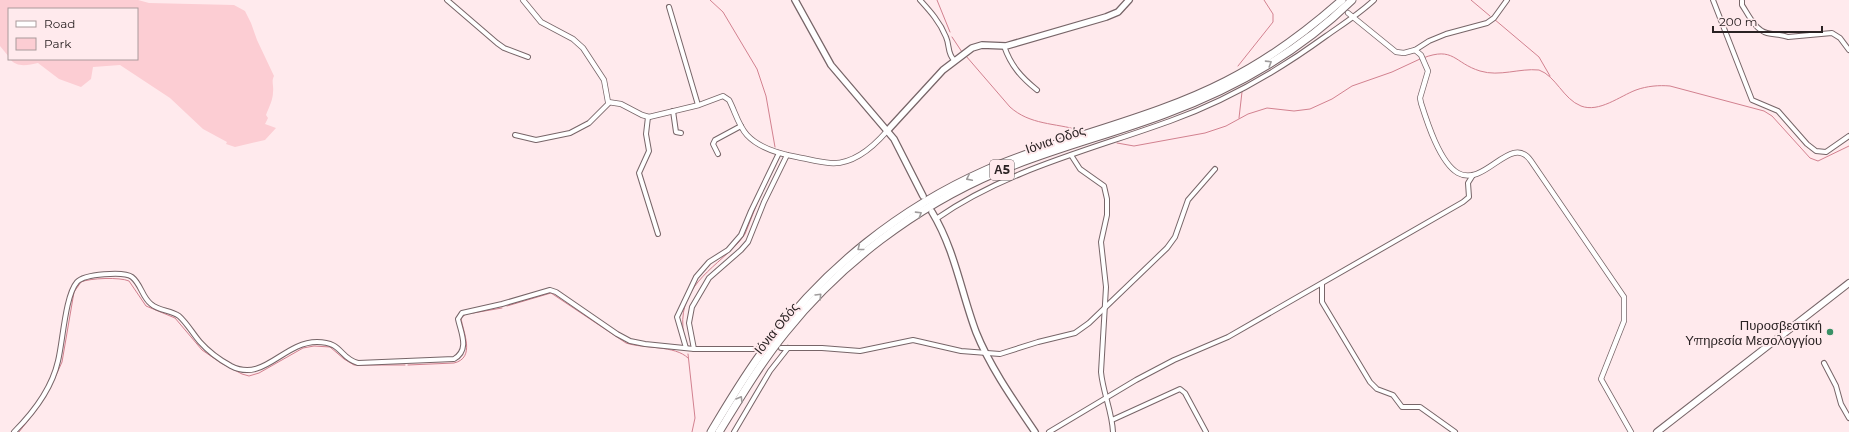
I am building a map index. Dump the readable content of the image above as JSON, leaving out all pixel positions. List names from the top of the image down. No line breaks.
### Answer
{"streets":{"highway":["Ιόνια Οδός","Α5"]},"places":["Πυροσβεστική Υπηρεσία Μεσολογγίου"],"legend":["Road","Park"],"scale_bar":"200 m"}
